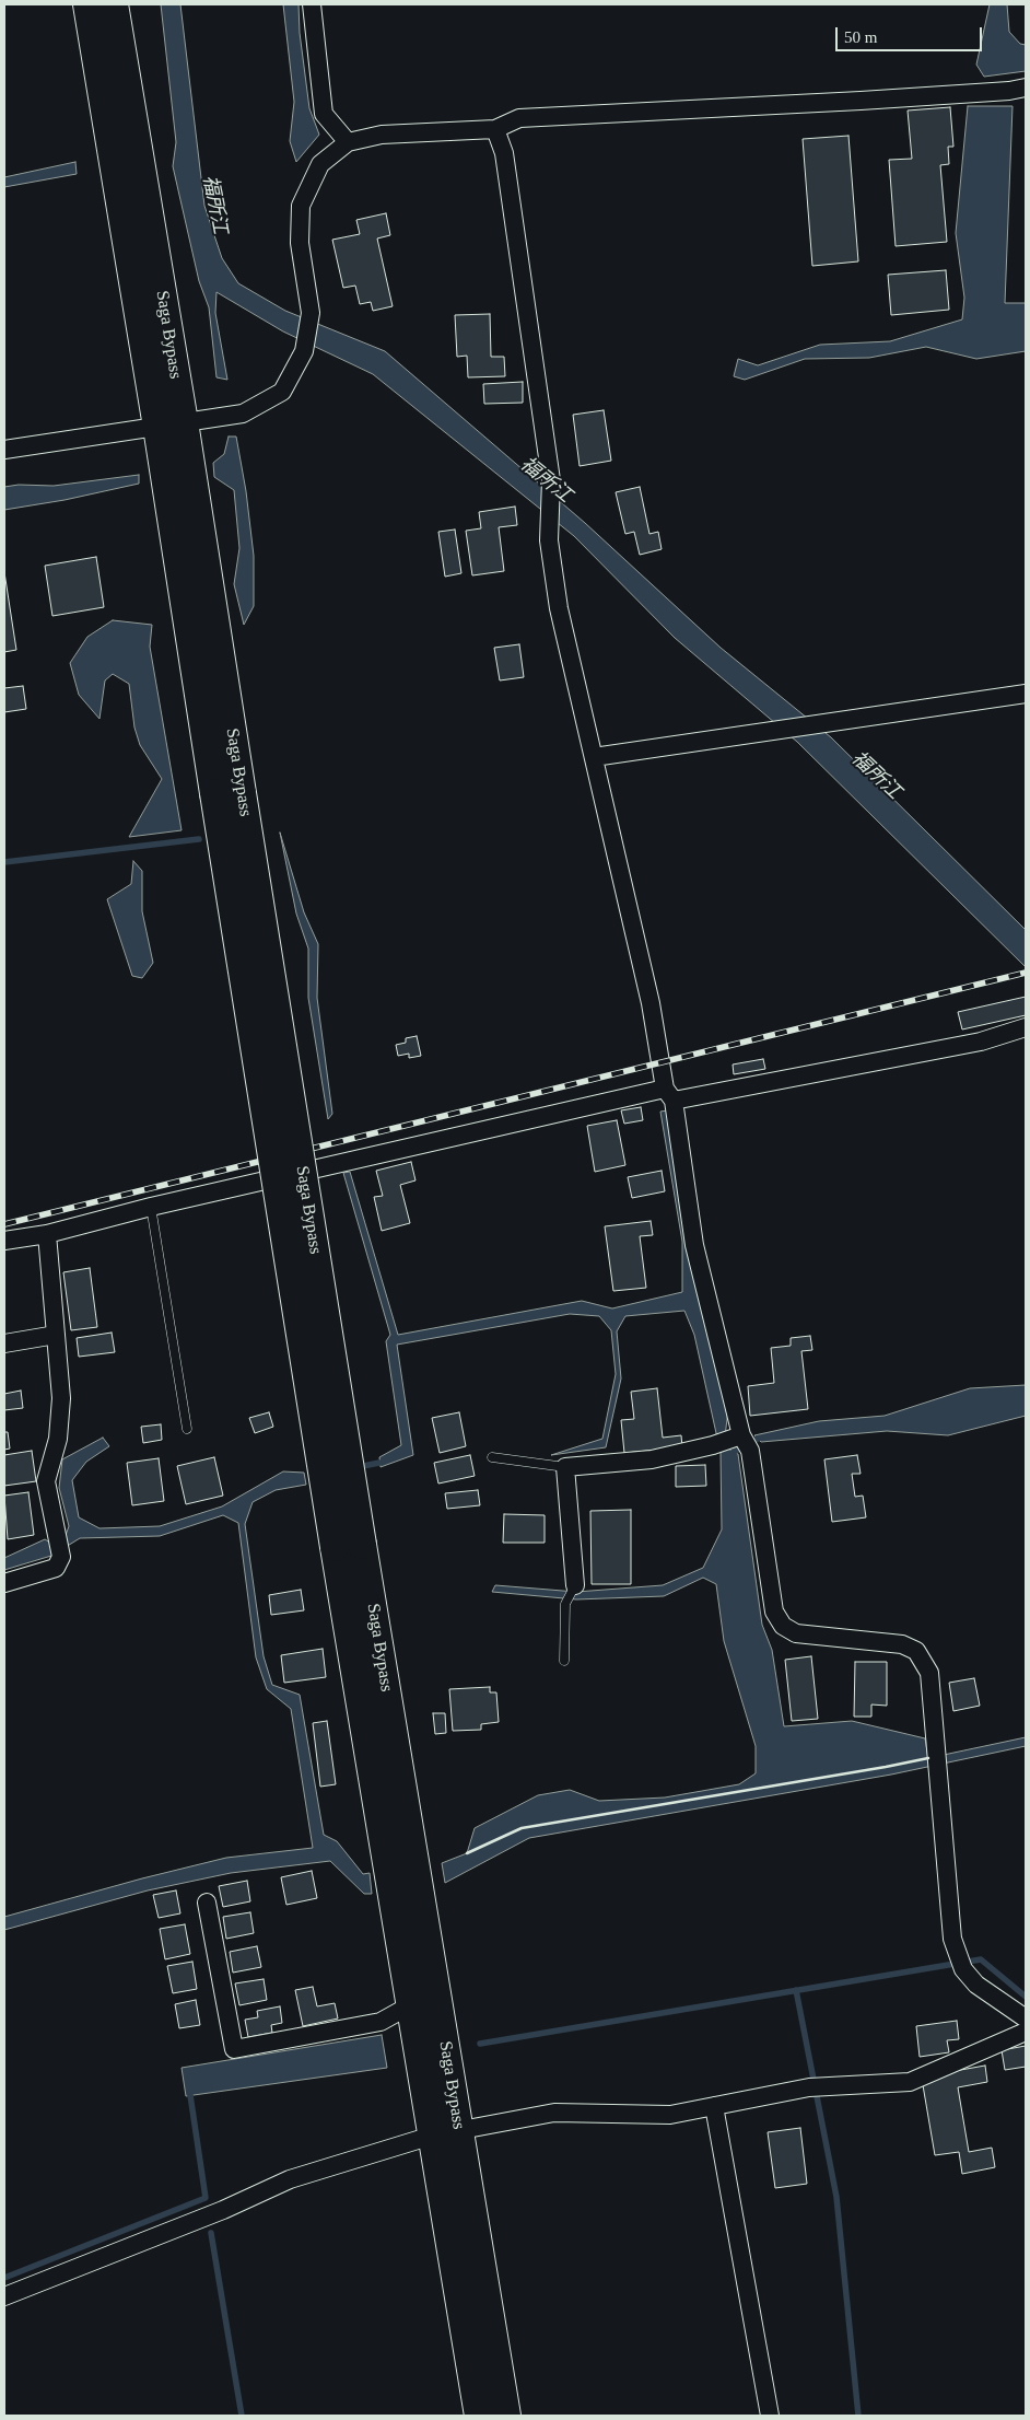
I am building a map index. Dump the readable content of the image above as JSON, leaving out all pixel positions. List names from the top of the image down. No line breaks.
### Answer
{"streets":{"highway":["Saga Bypass"]},"water":["福所江"],"scale_bar":"50 m"}
